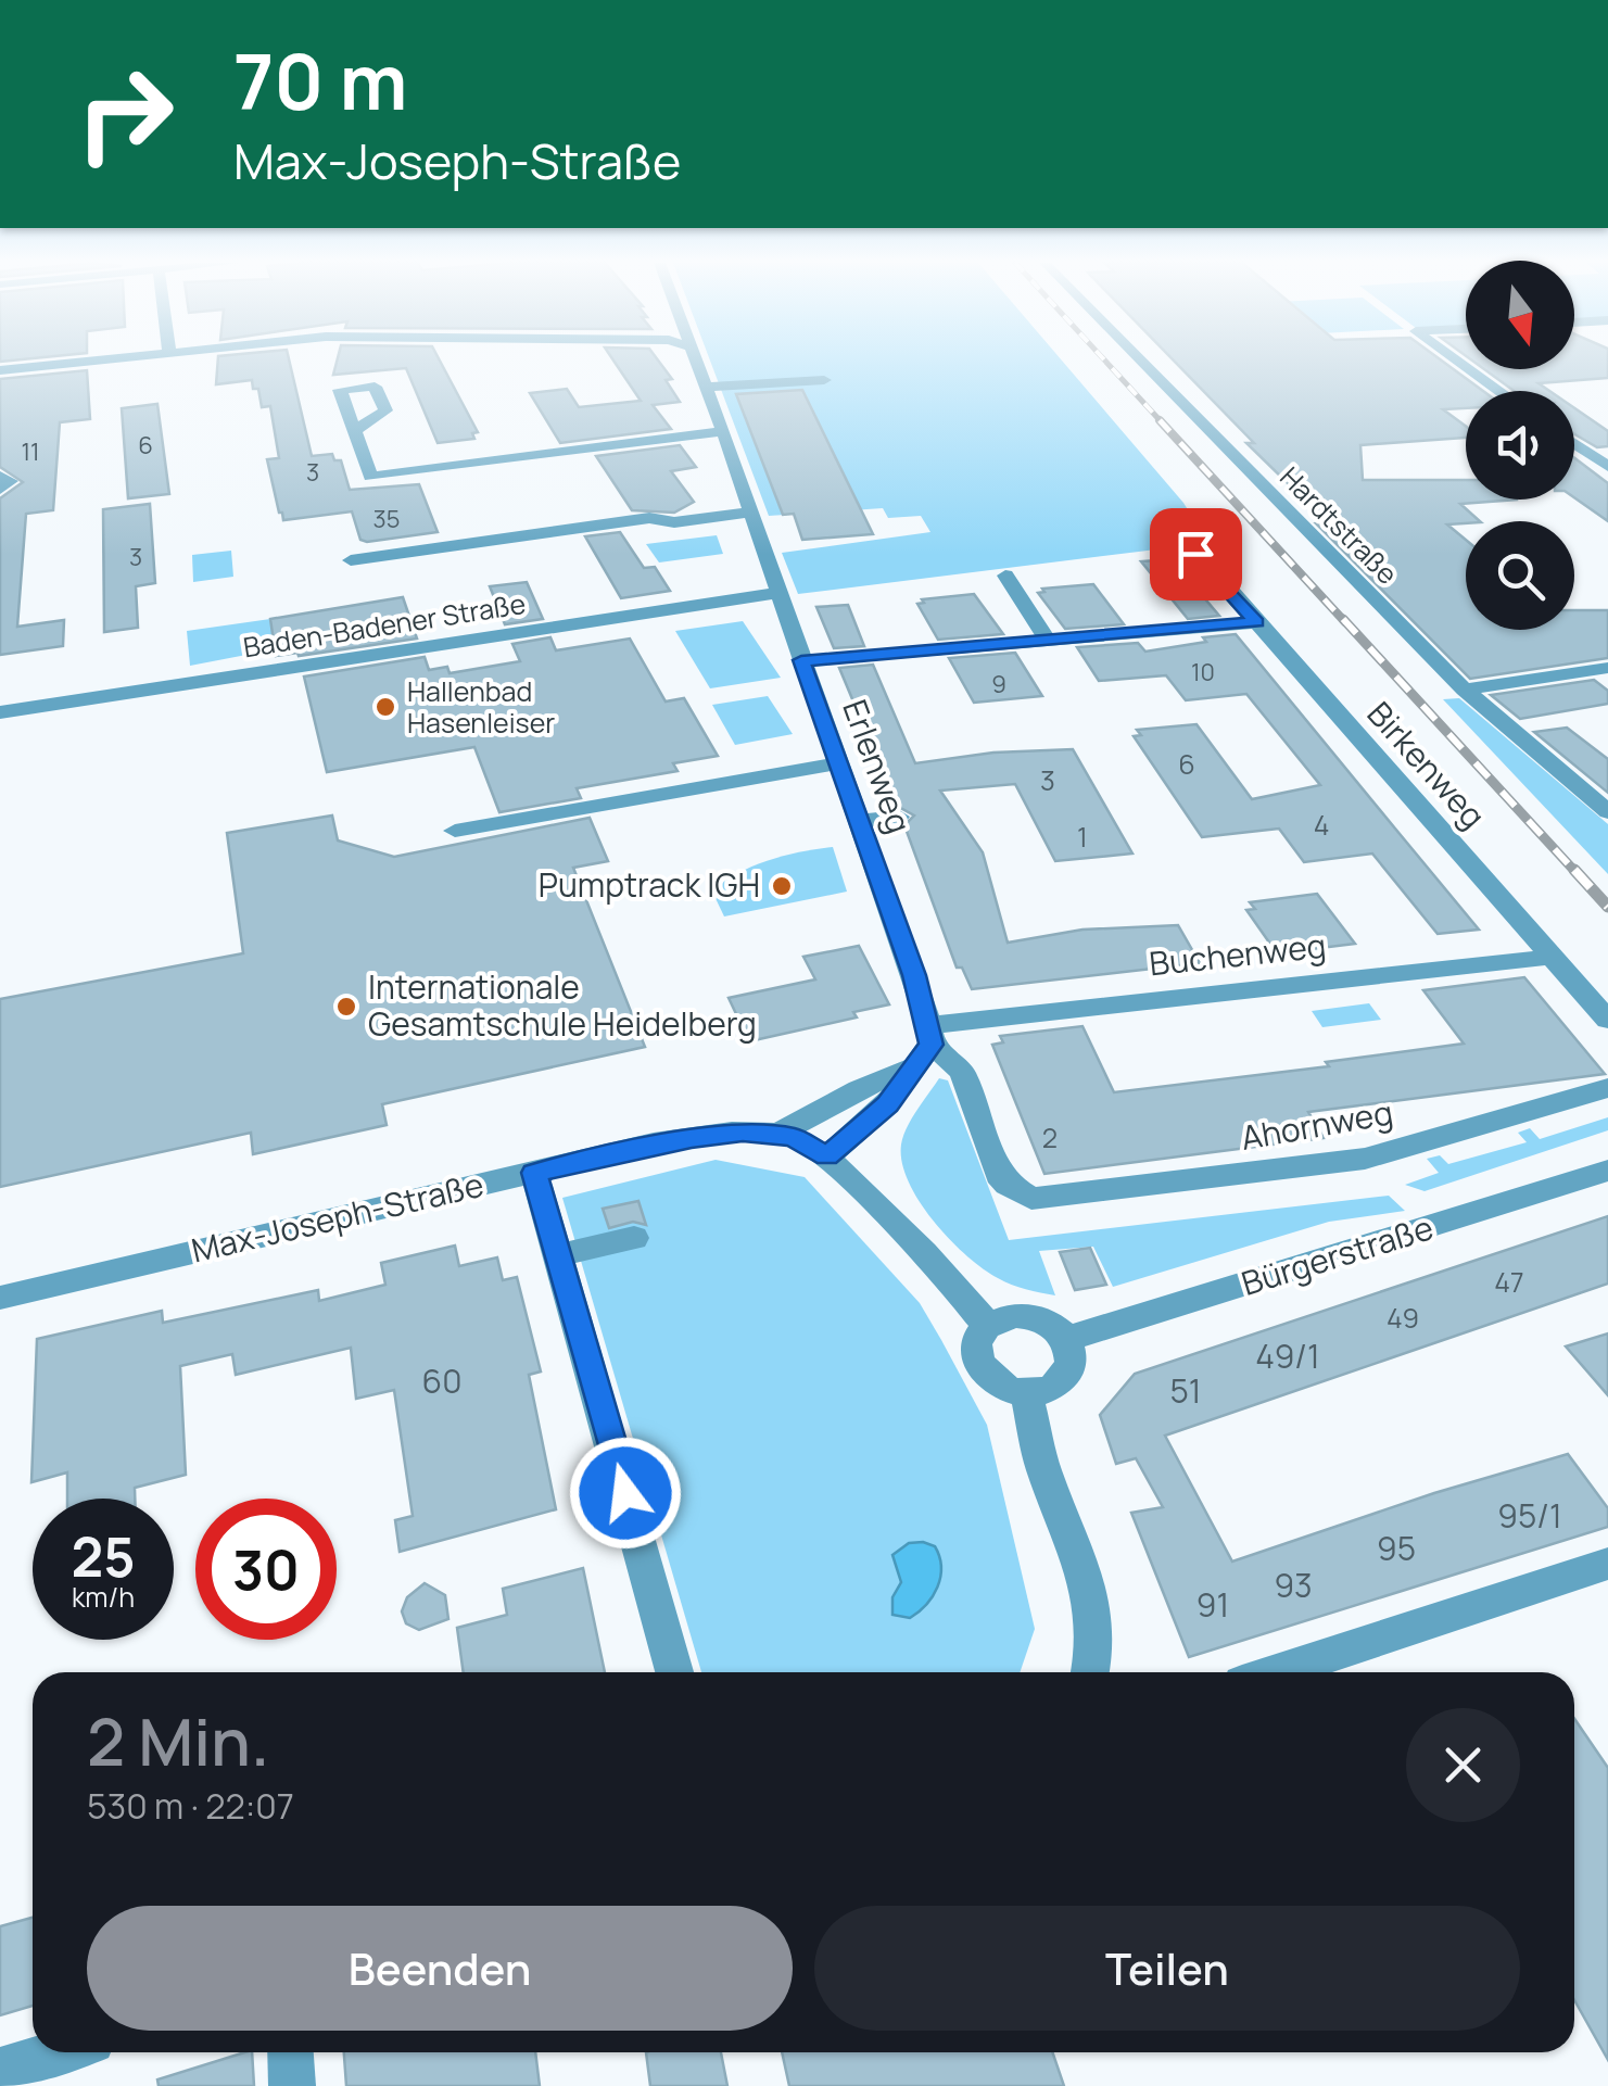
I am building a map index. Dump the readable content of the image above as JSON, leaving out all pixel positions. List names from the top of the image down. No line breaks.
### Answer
{"streets":{"street":["Hardtstraße","Baden-Badener Straße","Birkenweg","Erlenweg","Buchenweg","Ahornweg","Max-Joseph-Straße","Bürgerstraße"]},"crossings":[["Baden-Badener Straße","Erlenweg"],["Birkenweg","Buchenweg"],["Erlenweg","Buchenweg"],["Erlenweg","Ahornweg"],["Max-Joseph-Straße","Bürgerstraße"]],"places":["Hallenbad Hasenleiser","Pumptrack IGH","Internationale Gesamtschule Heidelberg"],"house_numbers":["6","11","3","35","3","10","9","6","3","4","1","2","47","49","49/1","60","51","95/1","95","93","91"],"north":"bottom","page":{"turn":["70 m","Max-Joseph-Straße"],"speed":"25 km/h","limit":"30","heading":["2 Min.","530 m · 22:07"],"buttons":["Beenden","Teilen"]}}
